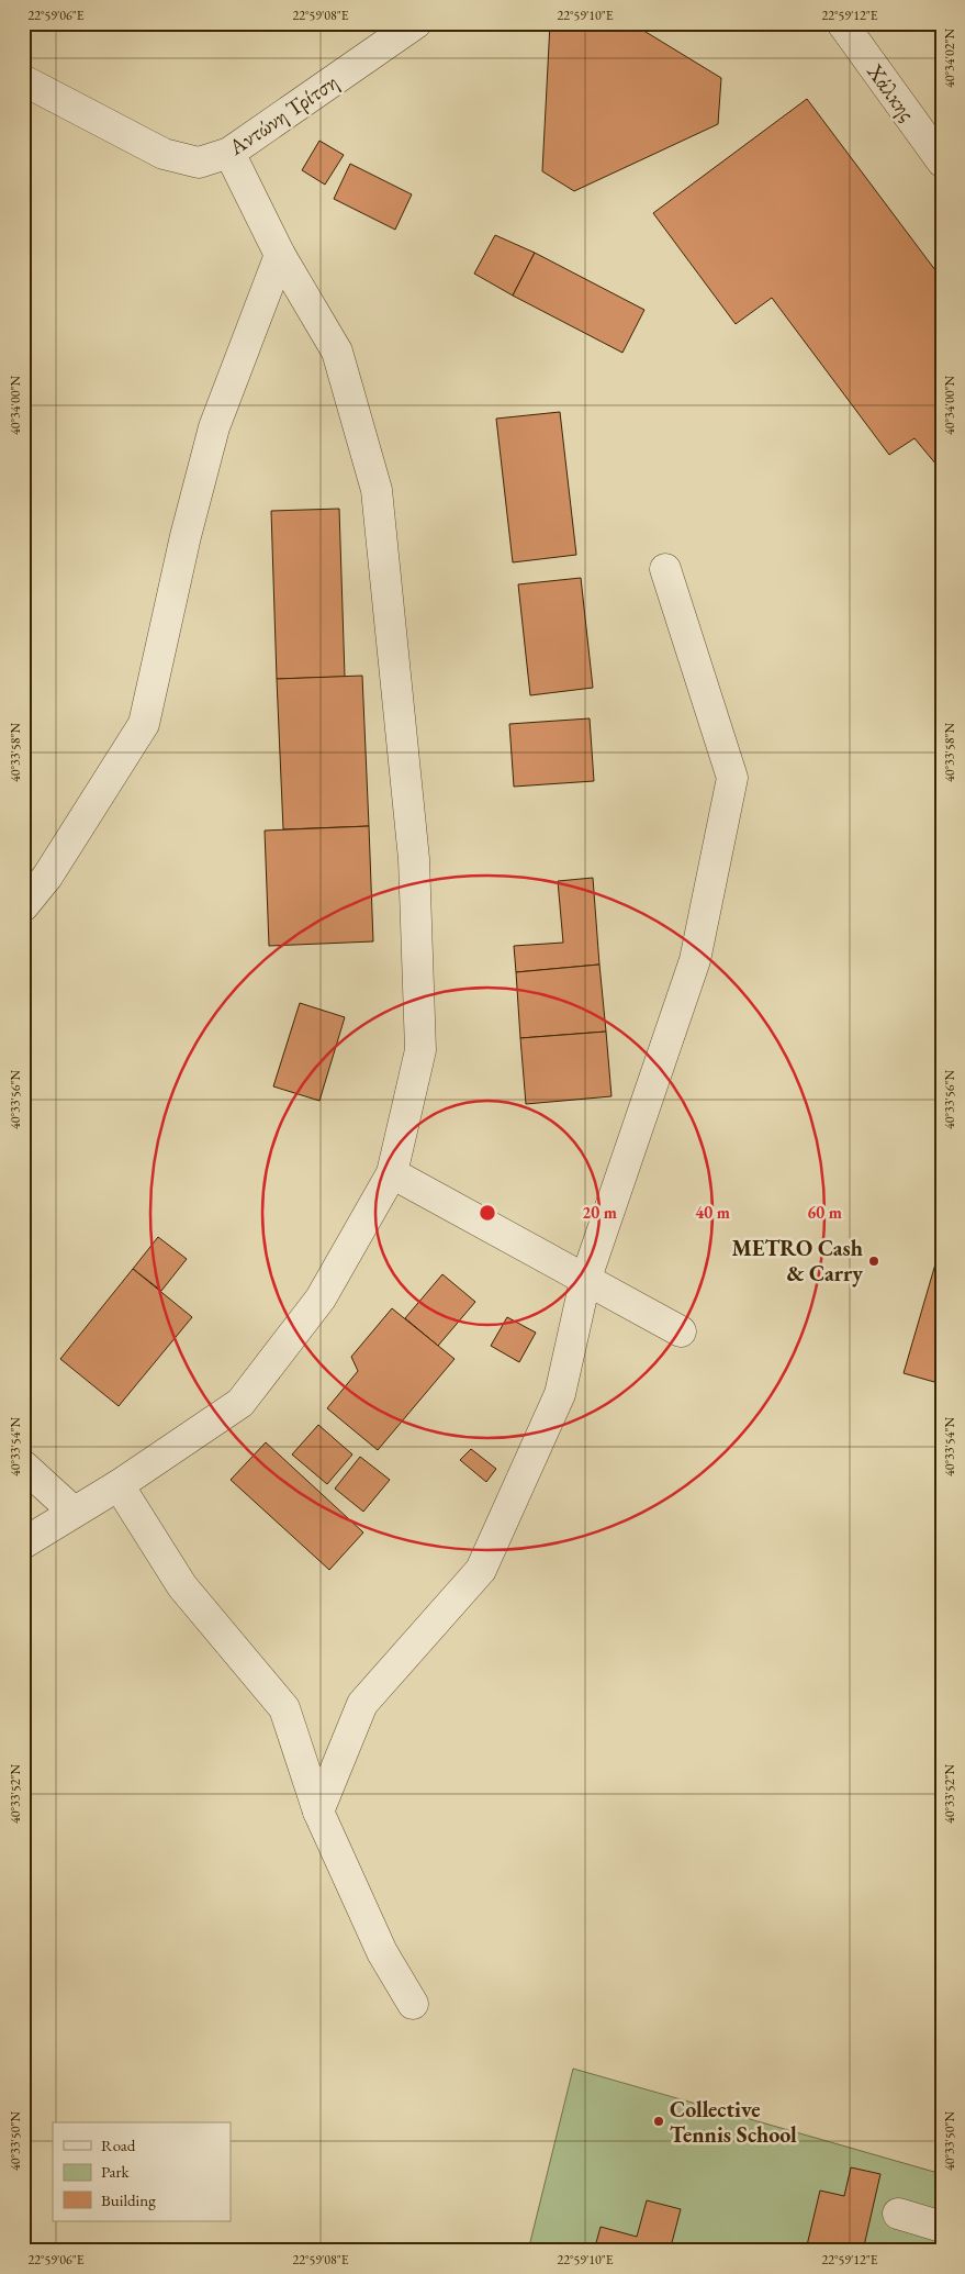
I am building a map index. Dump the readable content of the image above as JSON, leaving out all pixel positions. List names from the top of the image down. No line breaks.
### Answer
{"streets":{"street":["Χάλκης","Αντώνη Τρίτση"]},"places":["METRO Cash & Carry","Collective Tennis School"],"legend":["Road","Park","Building"],"coordinates":["22°59'06\"E","22°59'08\"E","22°59'10\"E","22°59'12\"E","40°34'02\"N","40°34'00\"N","40°33'58\"N","40°33'56\"N","40°33'54\"N","40°33'52\"N","40°33'50\"N"],"rings":["20 m","40 m","60 m"]}
